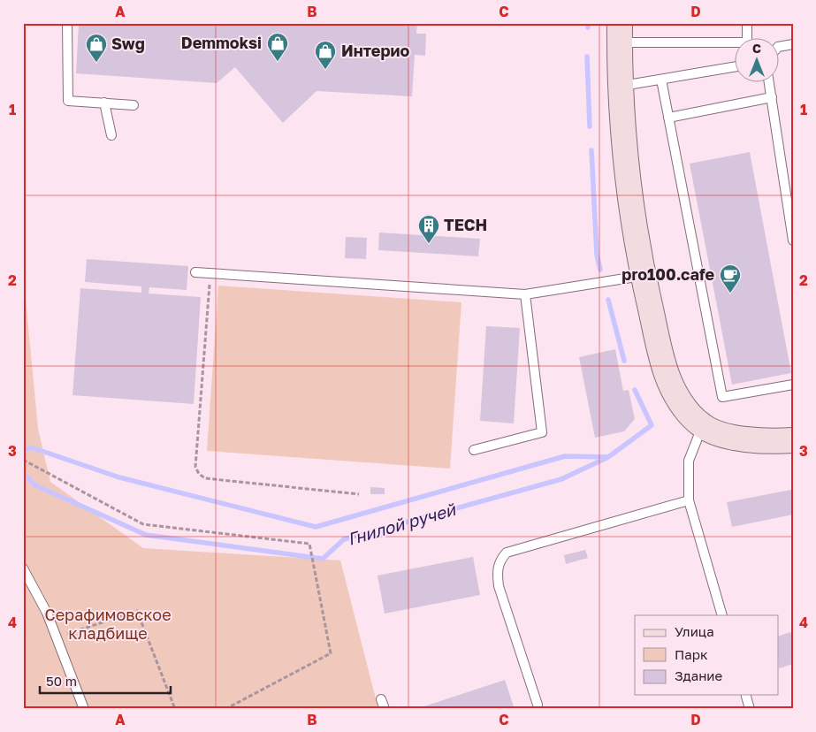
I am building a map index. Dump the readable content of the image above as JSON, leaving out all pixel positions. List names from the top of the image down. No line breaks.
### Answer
{"water":["Гнилой ручей"],"parks":["Серафимовское кладбище"],"places":{"shop":["Demmoksi","Swg","Интерио"],"building":["TECH"],"cafe":["pro100.cafe"]},"legend":["Улица","Парк","Здание"],"scale_bar":"50 m","north":"top","grid":{"columns":["A","B","C","D"],"rows":["1","2","3","4"]}}
